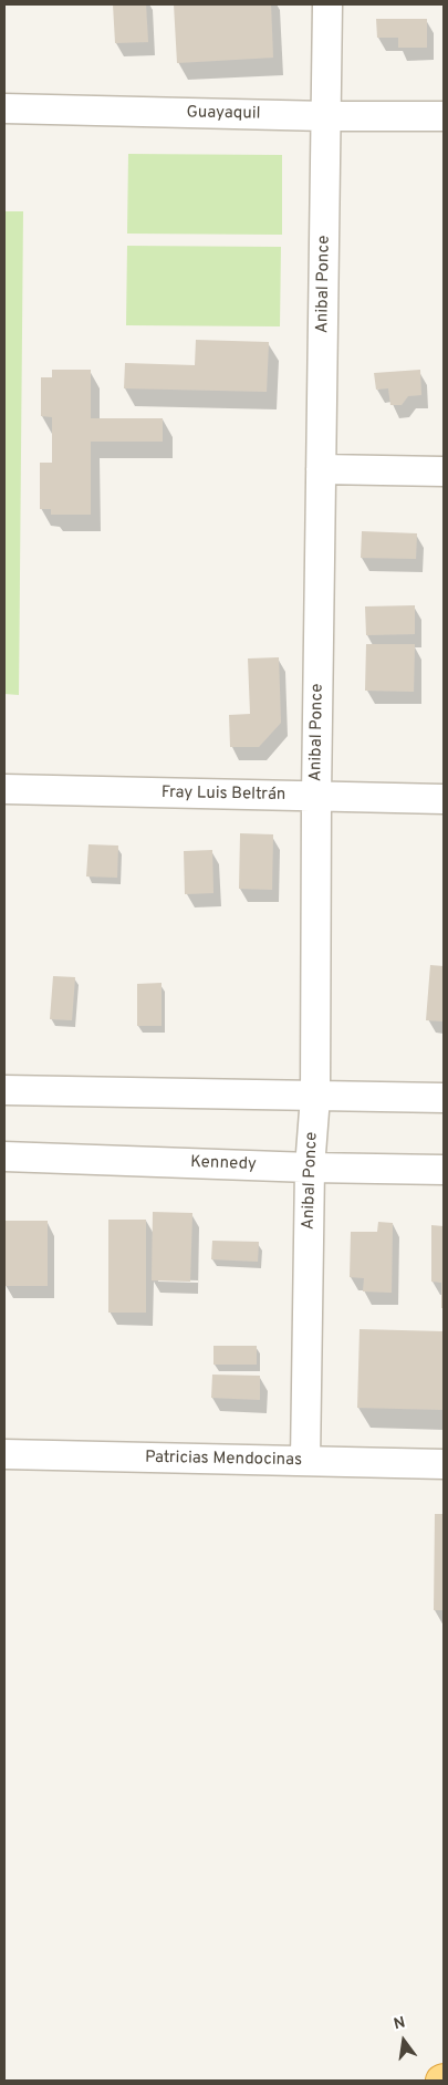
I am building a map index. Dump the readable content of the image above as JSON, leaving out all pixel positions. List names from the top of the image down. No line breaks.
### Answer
{"streets":{"street":["Guayaquil","Anibal Ponce","Fray Luis Beltrán","Kennedy","Patricias Mendocinas"]},"crossings":[["Guayaquil","Anibal Ponce"],["Anibal Ponce","Fray Luis Beltrán"],["Anibal Ponce","Kennedy"],["Anibal Ponce","Patricias Mendocinas"]],"north":"top"}
